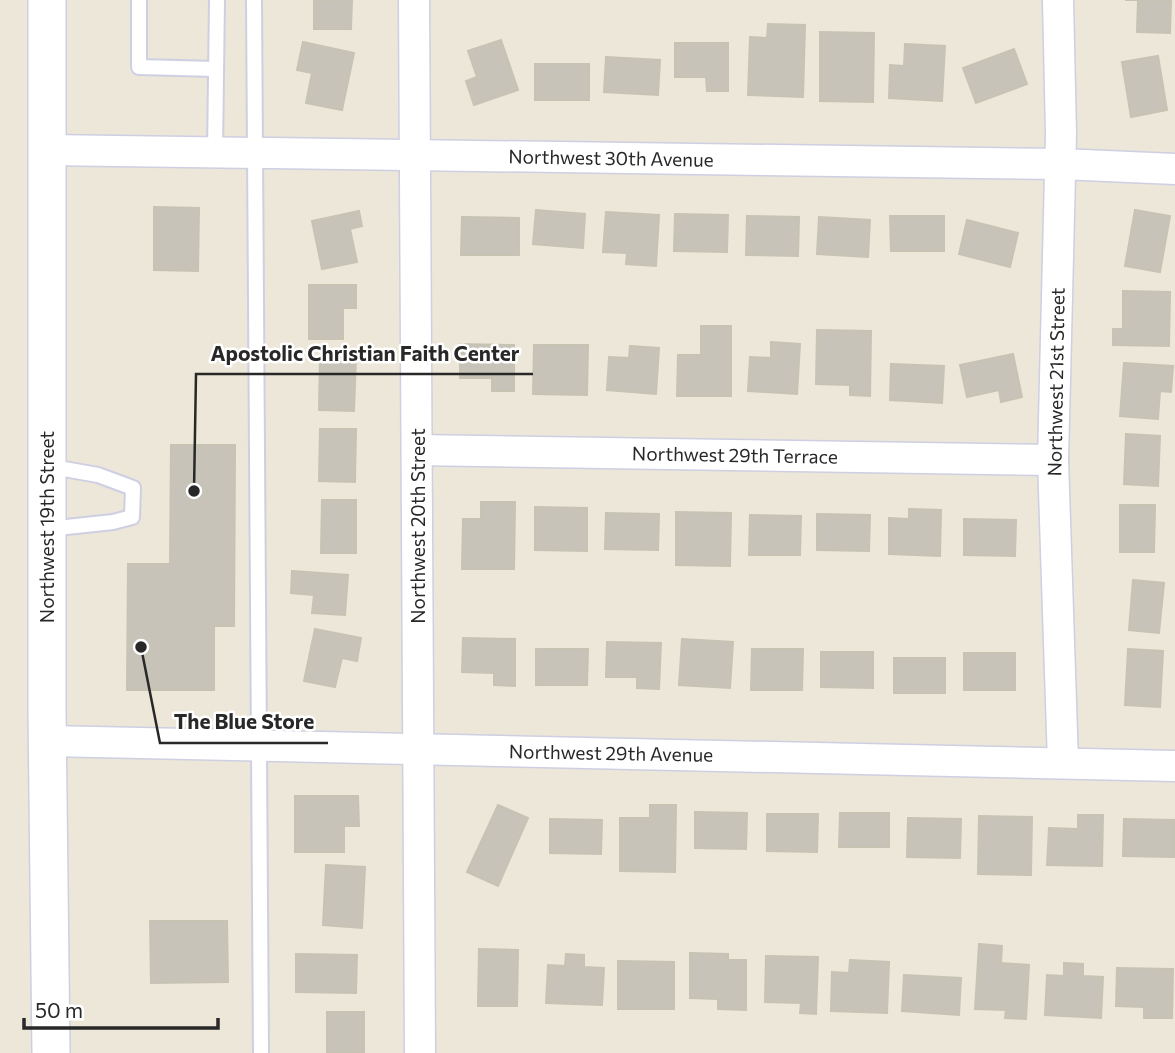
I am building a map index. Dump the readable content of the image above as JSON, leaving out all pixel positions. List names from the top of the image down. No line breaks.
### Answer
{"streets":{"street":["Northwest 30th Avenue","Northwest 21st Street","Northwest 29th Terrace","Northwest 20th Street","Northwest 19th Street","Northwest 29th Avenue"]},"crossings":[["Northwest 30th Avenue","Northwest 21st Street"],["Northwest 30th Avenue","Northwest 20th Street"],["Northwest 30th Avenue","Northwest 19th Street"],["Northwest 21st Street","Northwest 29th Terrace"],["Northwest 21st Street","Northwest 29th Avenue"],["Northwest 29th Terrace","Northwest 20th Street"],["Northwest 20th Street","Northwest 29th Avenue"],["Northwest 19th Street","Northwest 29th Avenue"]],"places":["Apostolic Christian Faith Center","The Blue Store"],"scale_bar":"50 m"}
